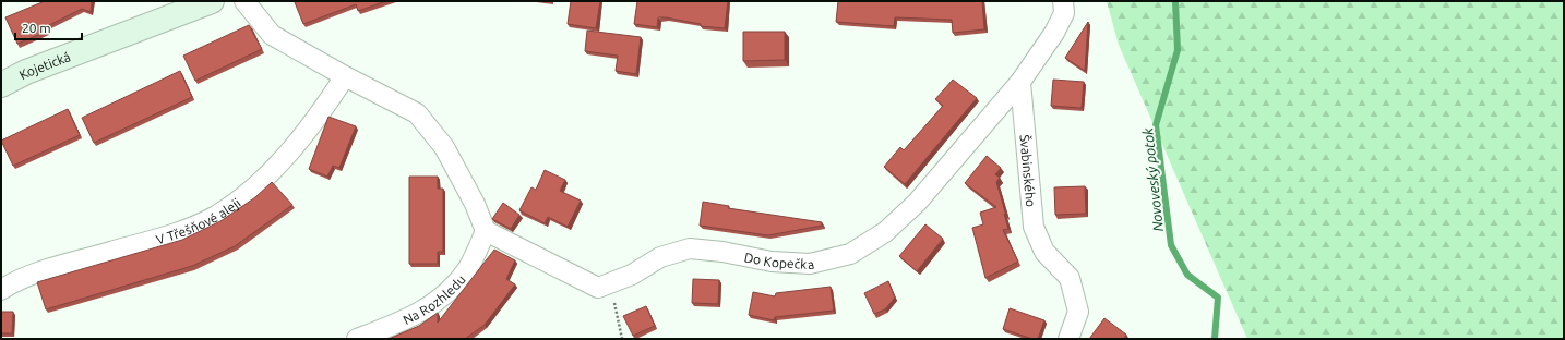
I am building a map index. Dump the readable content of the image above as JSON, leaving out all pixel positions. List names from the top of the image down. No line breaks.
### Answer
{"streets":{"street":["Kojetická","Švabinského","V Třešňové aleji","Do Kopečka","Na Rozhledu"]},"crossings":[["Švabinského","Do Kopečka"],["Do Kopečka","Na Rozhledu"]],"water":["Novoveský potok"],"scale_bar":"20 m"}
